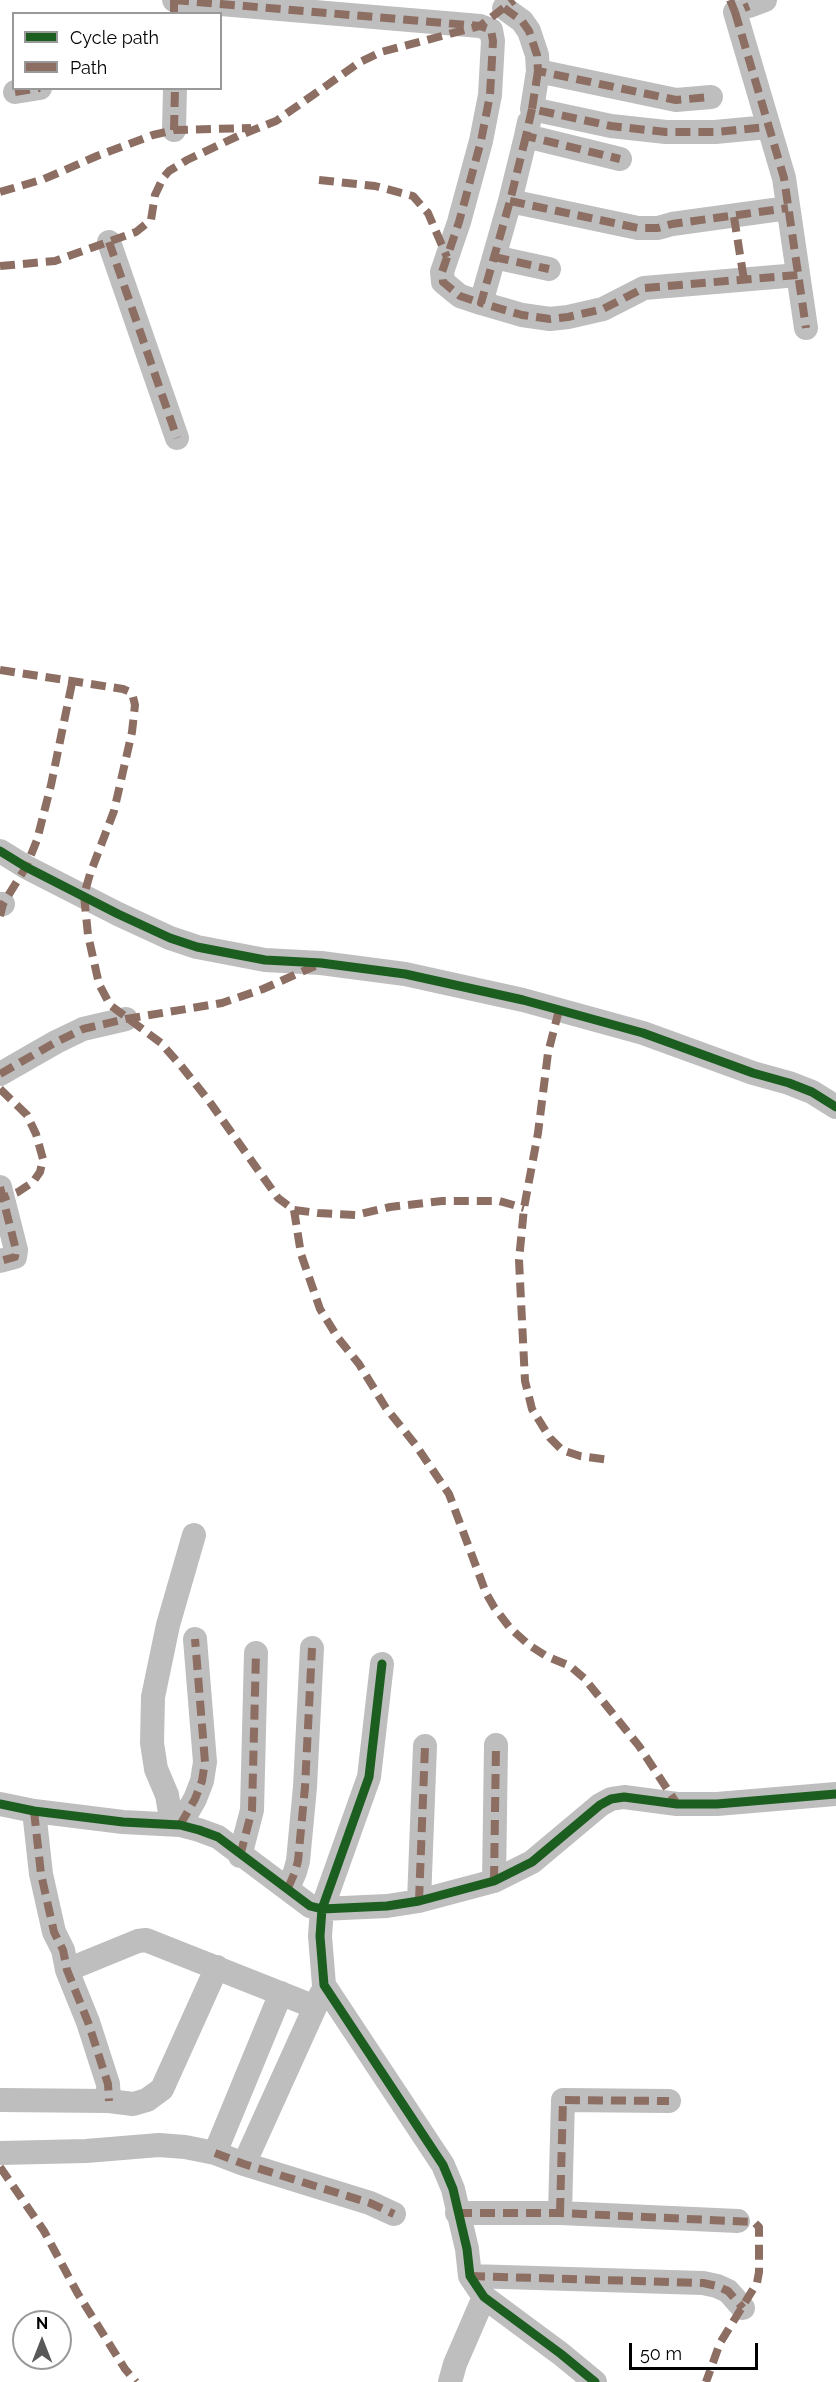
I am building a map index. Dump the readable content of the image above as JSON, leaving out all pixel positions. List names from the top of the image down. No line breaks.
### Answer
{"legend":["Cycle path","Path"],"scale_bar":"50 m","north":"top"}
